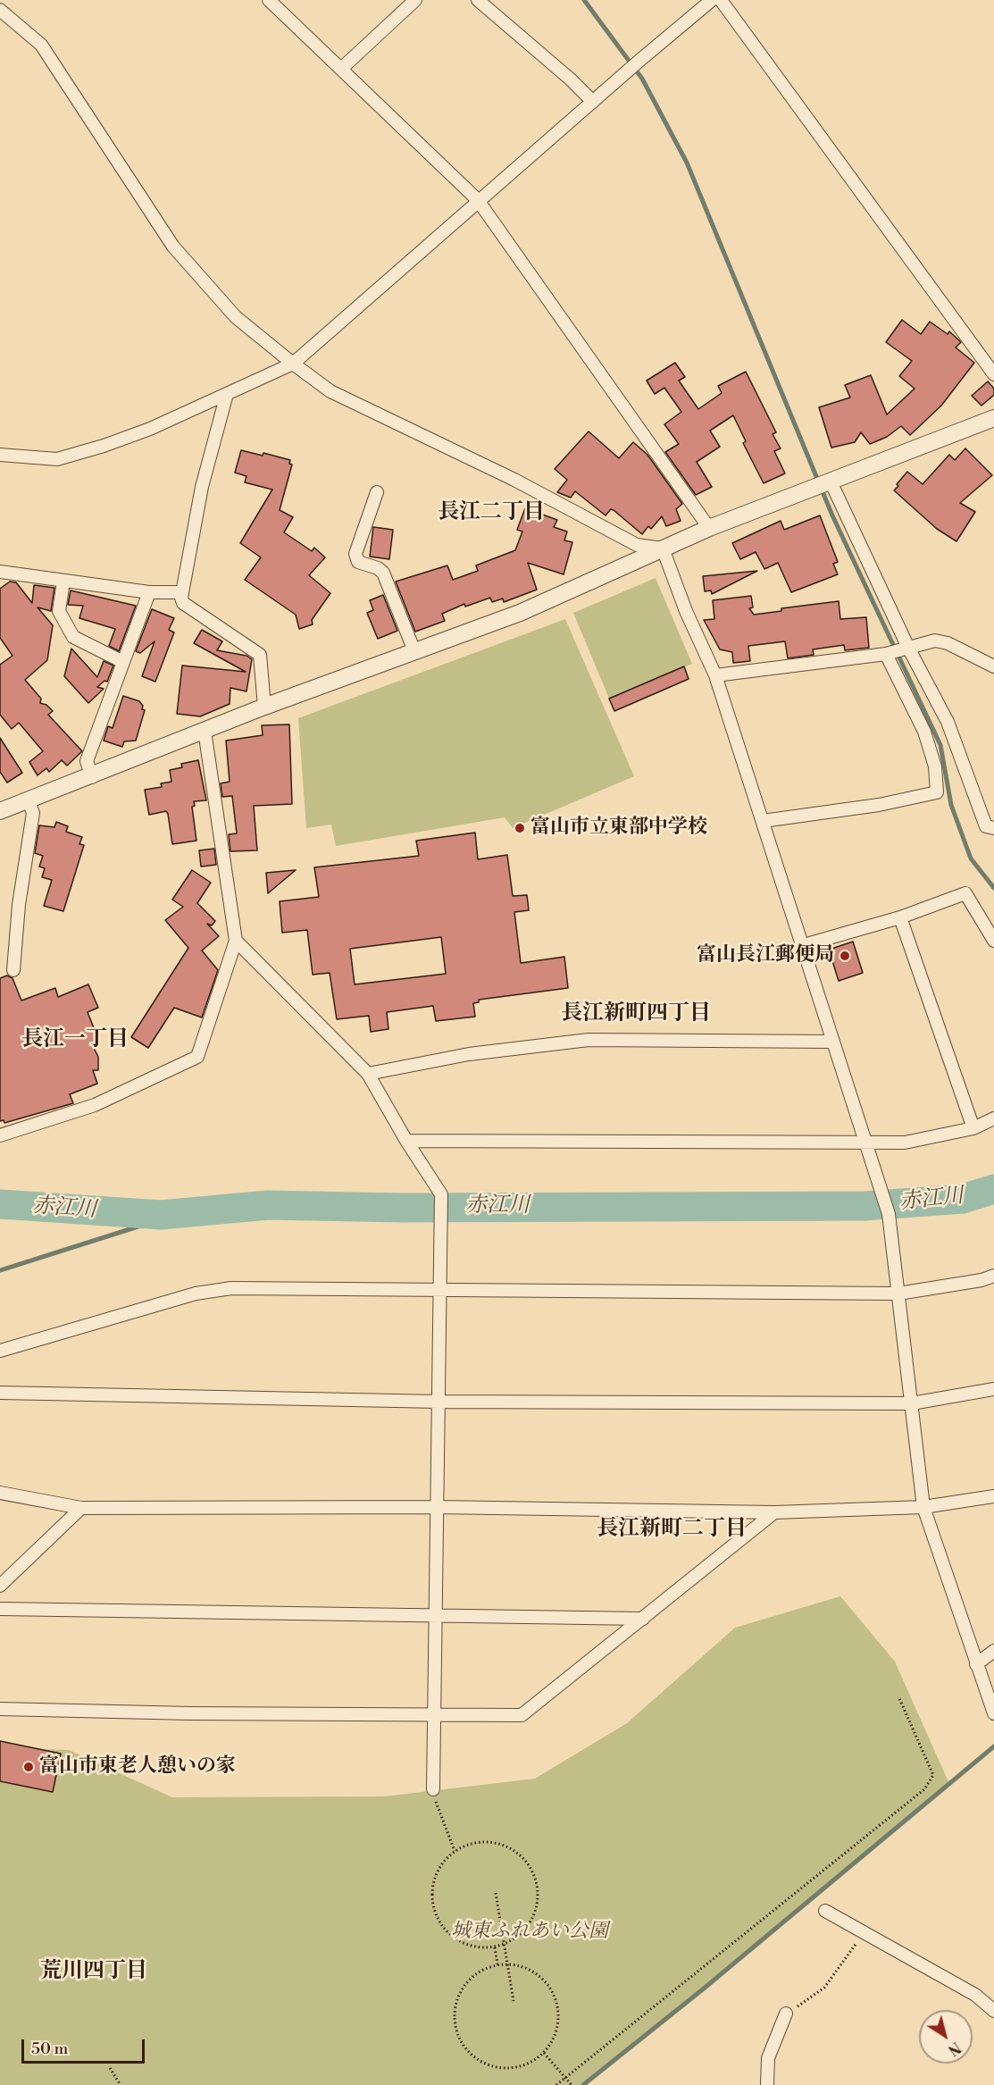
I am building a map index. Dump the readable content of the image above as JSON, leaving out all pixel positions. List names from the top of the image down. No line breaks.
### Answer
{"districts":["長江二丁目","長江新町四丁目","長江一丁目","長江新町二丁目","荒川四丁目"],"water":["赤江川"],"parks":["城東ふれあい公園"],"places":["富山市立東部中学校","富山長江郵便局","富山市東老人憩いの家"],"scale_bar":"50 m","north":"bottom right"}
